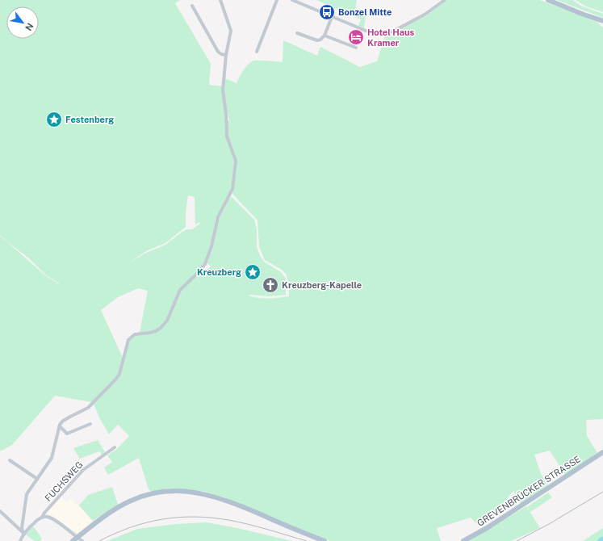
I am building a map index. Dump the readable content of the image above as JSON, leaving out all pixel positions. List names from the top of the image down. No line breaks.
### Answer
{"streets":{"main road":["GREVENBRÜCKER STRASSE"],"street":["FUCHSWEG"]},"places":{"bus stop":["Bonzel Mitte"],"hotel":["Hotel Haus Kramer"],"place":["Festenberg","Kreuzberg"],"church":["Kreuzberg-Kapelle"]},"north":"bottom right"}
